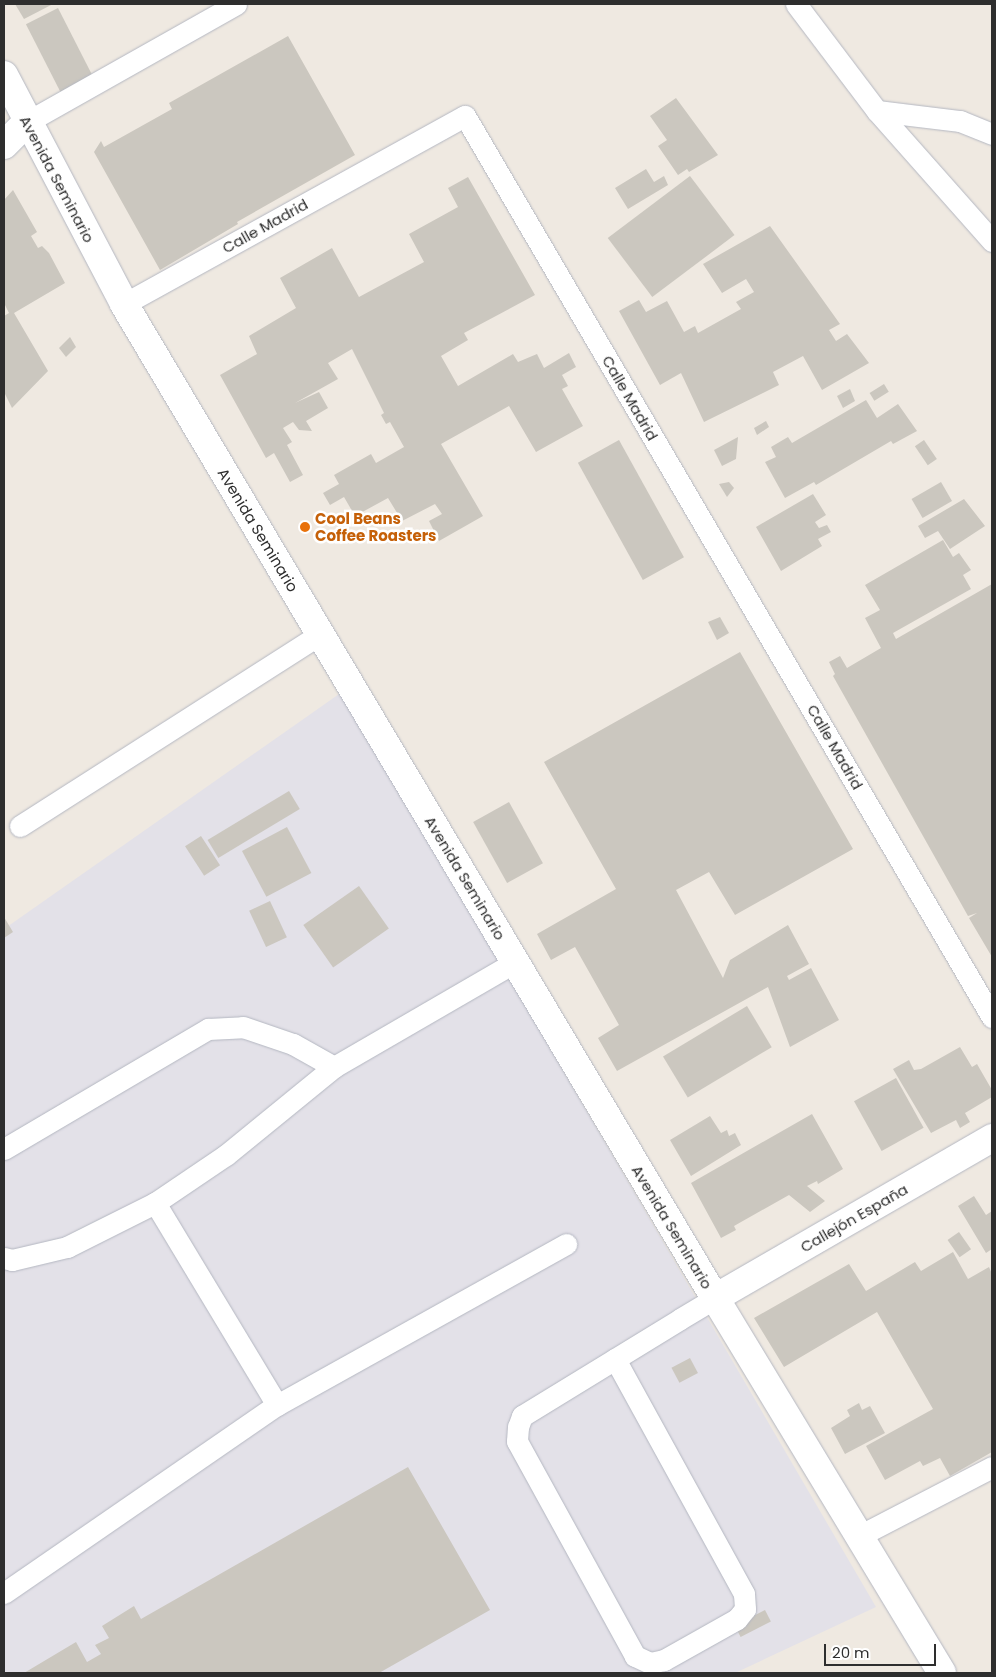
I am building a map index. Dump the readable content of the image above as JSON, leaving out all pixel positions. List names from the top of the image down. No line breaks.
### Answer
{"streets":{"street":["Avenida Seminario","Callejón España"],"lane":["Calle Madrid"]},"crossings":[["Avenida Seminario","Calle Madrid"],["Avenida Seminario","Callejón España"]],"places":["Cool Beans Coffee Roasters"],"scale_bar":"20 m"}
